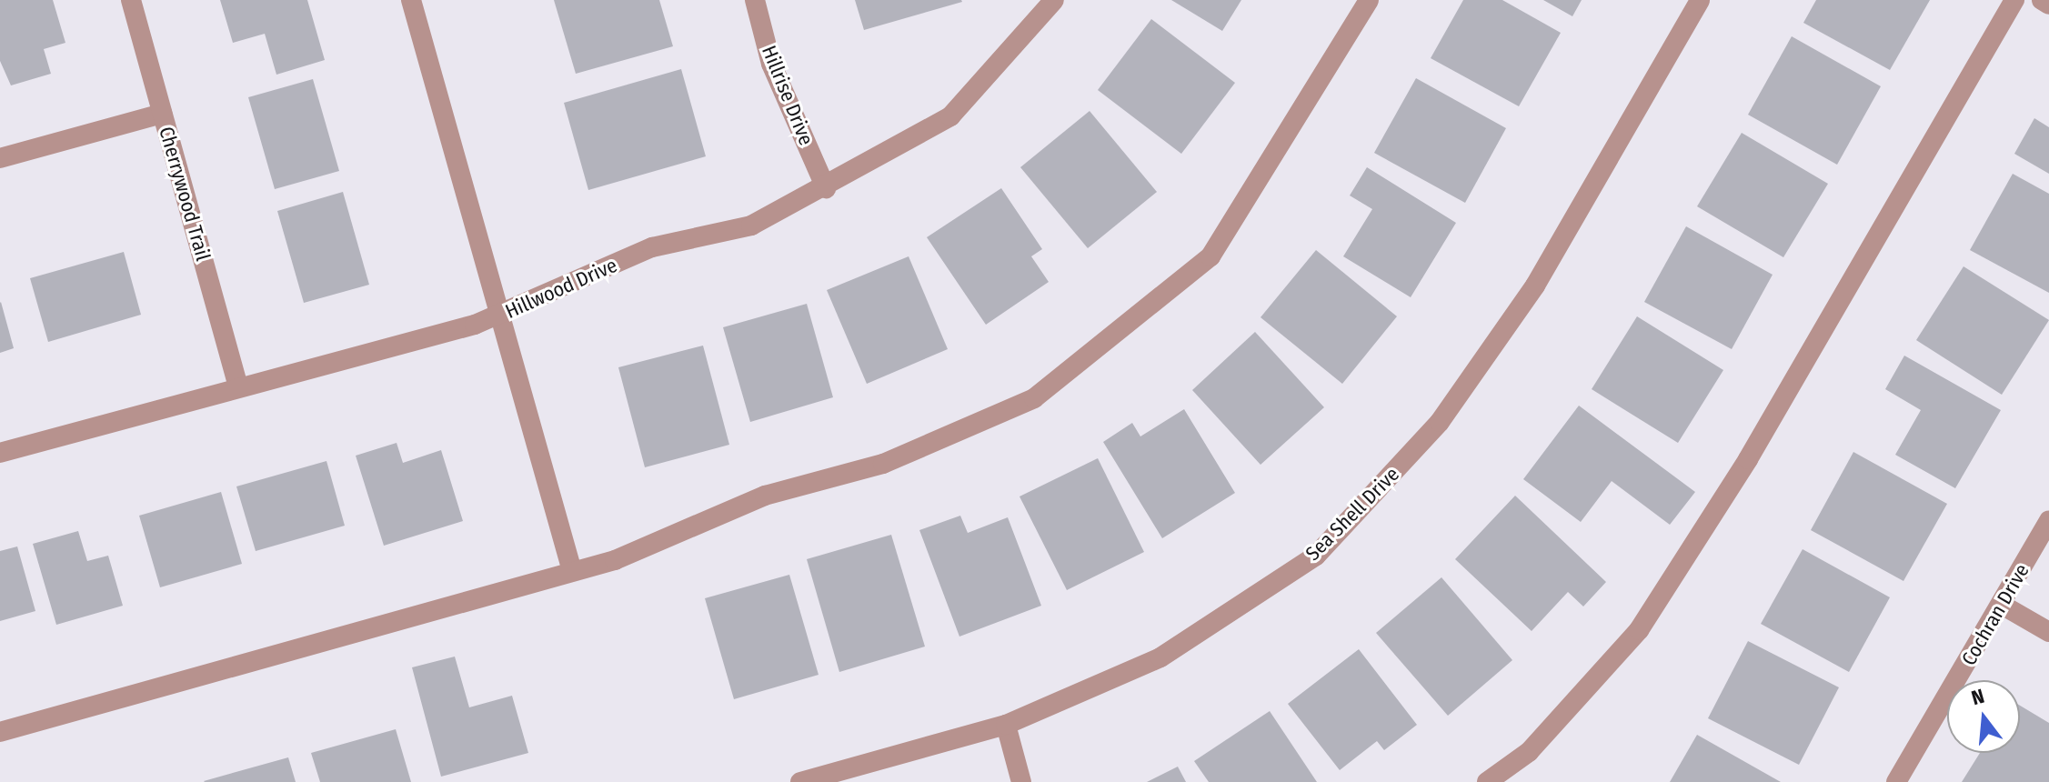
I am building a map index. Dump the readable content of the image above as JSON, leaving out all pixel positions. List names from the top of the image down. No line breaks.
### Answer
{"streets":{"street":["Hillrise Drive","Cherrywood Trail","Hillwood Drive","Sea Shell Drive","Cochran Drive"]},"crossings":[["Hillrise Drive","Hillwood Drive"],["Cherrywood Trail","Hillwood Drive"]],"north":"top"}
